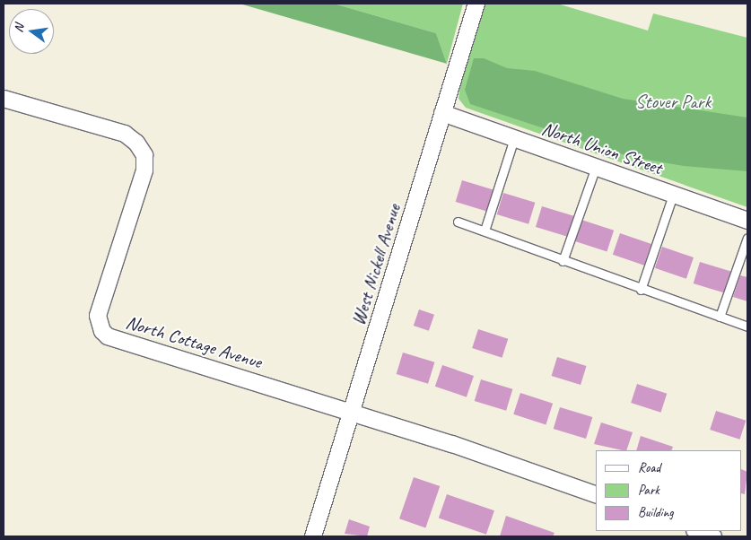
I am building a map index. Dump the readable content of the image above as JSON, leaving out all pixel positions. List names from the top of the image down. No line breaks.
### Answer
{"streets":{"street":["North Union Street","West Nickell Avenue","North Cottage Avenue"]},"crossings":[["North Union Street","West Nickell Avenue"],["West Nickell Avenue","North Cottage Avenue"]],"parks":["Stover Park"],"legend":["Road","Park","Building"],"north":"left"}
